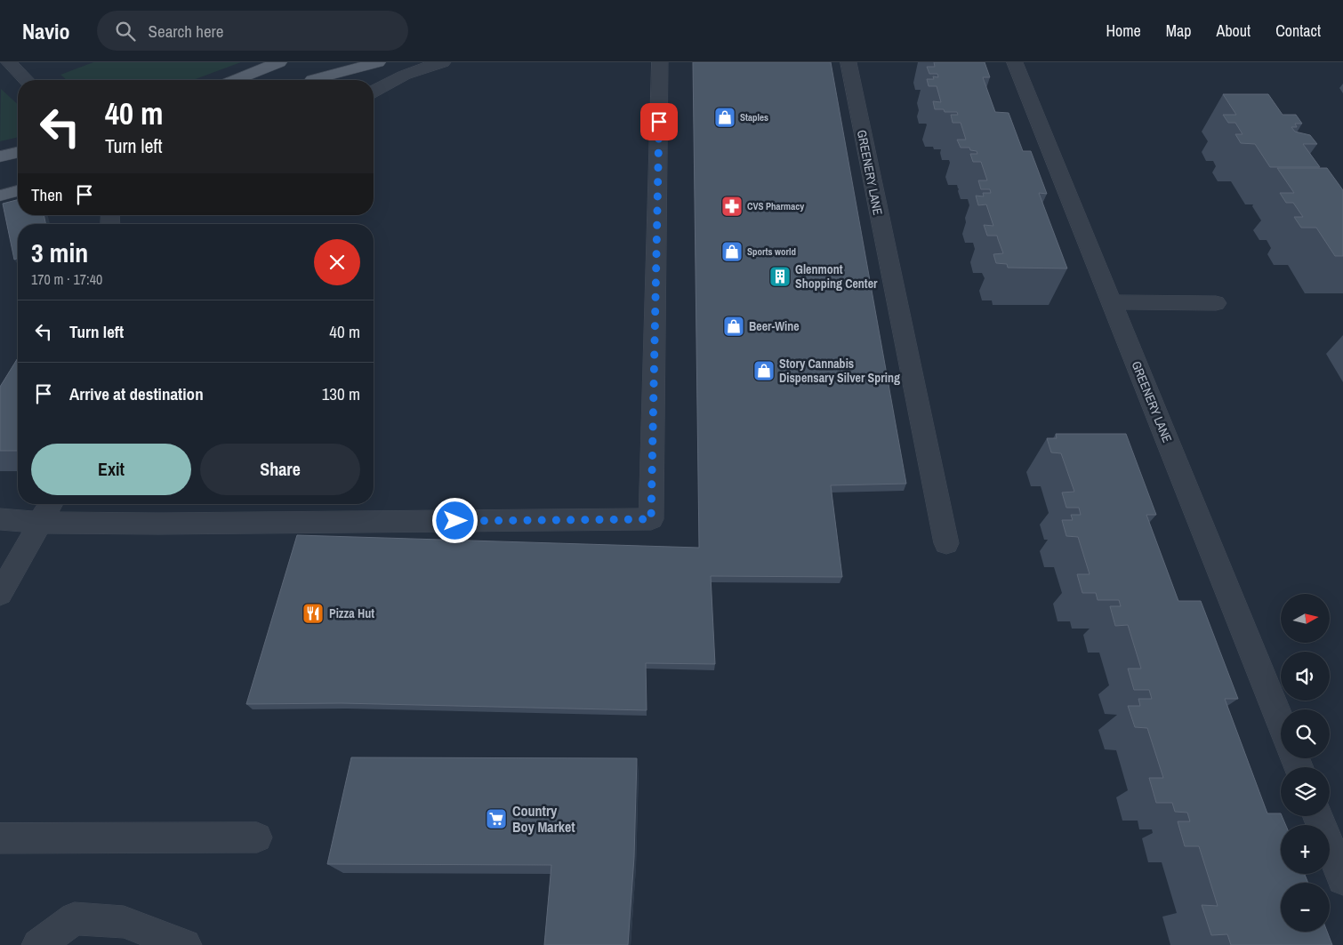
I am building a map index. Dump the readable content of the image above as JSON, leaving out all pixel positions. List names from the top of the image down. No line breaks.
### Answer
{"streets":{"street":["GREENERY LANE"]},"places":{"shop":["Staples","Sports world","Beer-Wine","Story Cannabis Dispensary Silver Spring"],"pharmacy":["CVS Pharmacy"],"building":["Glenmont Shopping Center"],"restaurant":["Pizza Hut"],"supermarket":["Country Boy Market"]},"north":"right","page":{"header":"Navio","search":"Search here","nav":["Home","Map","About","Contact"],"turn":["40 m","Turn left"],"then":"Then","heading":["3 min","170 m · 17:40"],"list":[{"name":"Turn left","value":"40 m"},{"name":"Arrive at destination","value":"130 m"}],"buttons":["Exit","Share"],"map_buttons":["+","−"]}}
